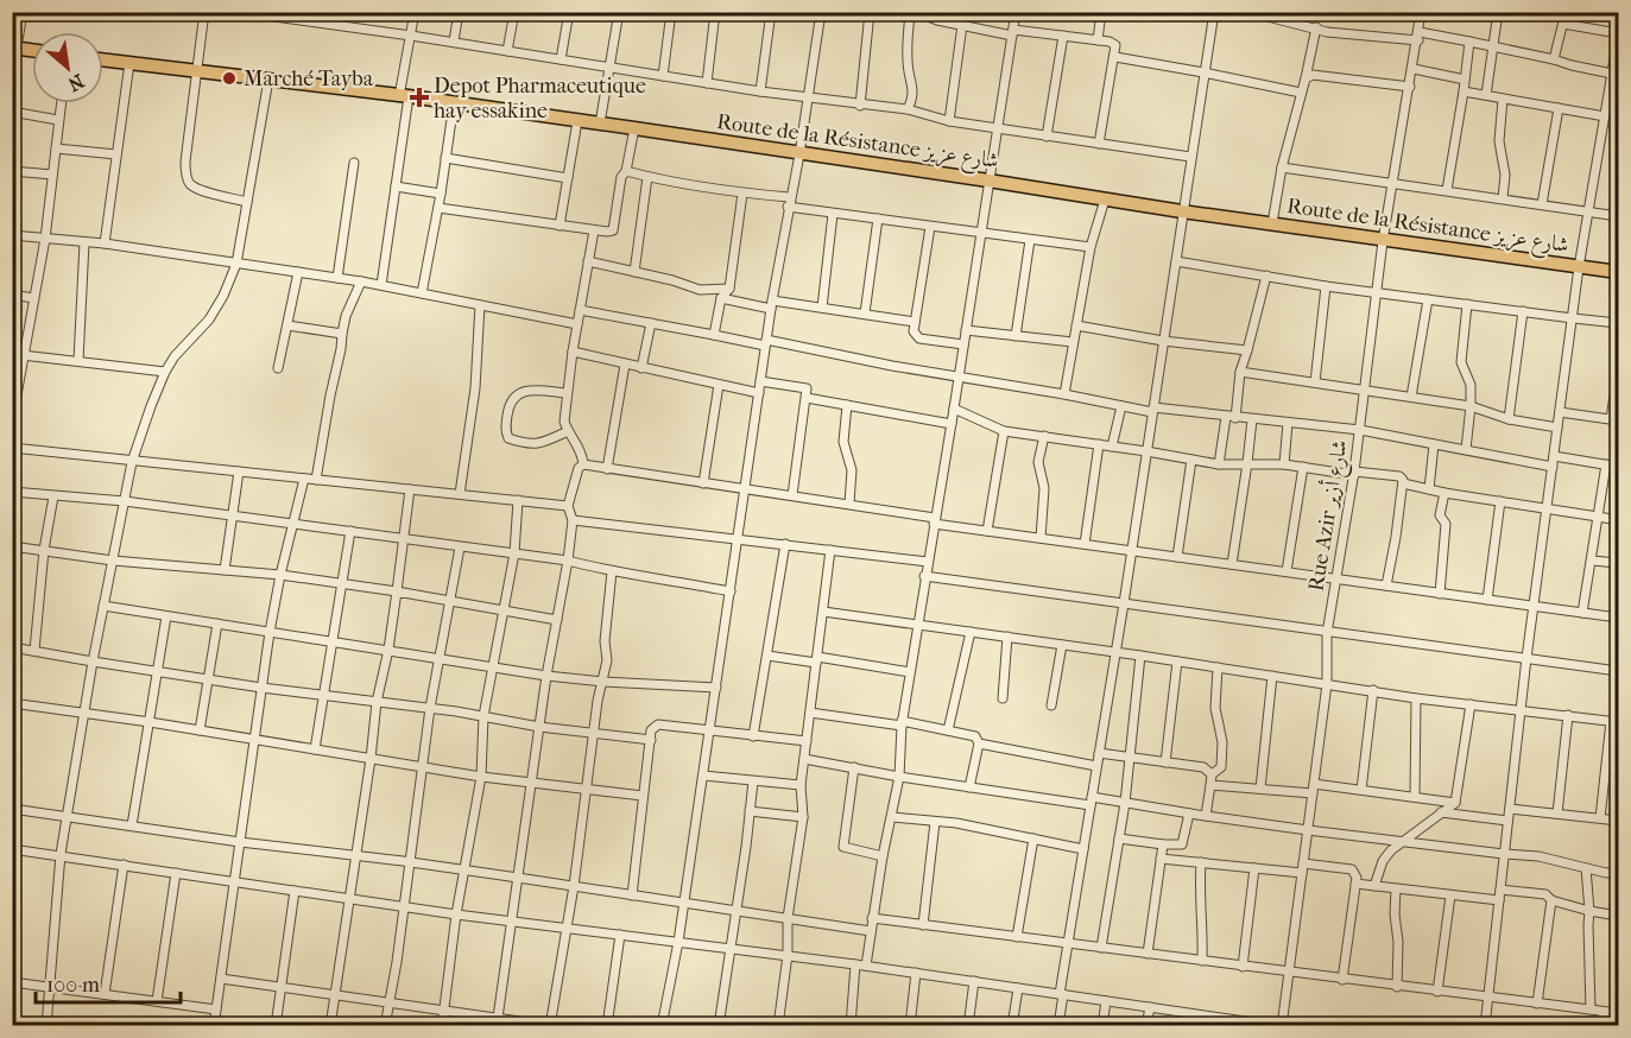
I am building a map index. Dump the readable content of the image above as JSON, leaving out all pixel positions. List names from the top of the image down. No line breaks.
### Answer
{"streets":{"main road":["Route de la Résistance شارع عزيز"],"street":["Rue Azir شارع أزير"]},"crossings":[["Route de la Résistance شارع عزيز","Rue Azir شارع أزير"]],"places":{"other":["Marché Tayba"],"health":["Depot Pharmaceutique hay essakine"]},"scale_bar":"100 m","north":"bottom right"}
